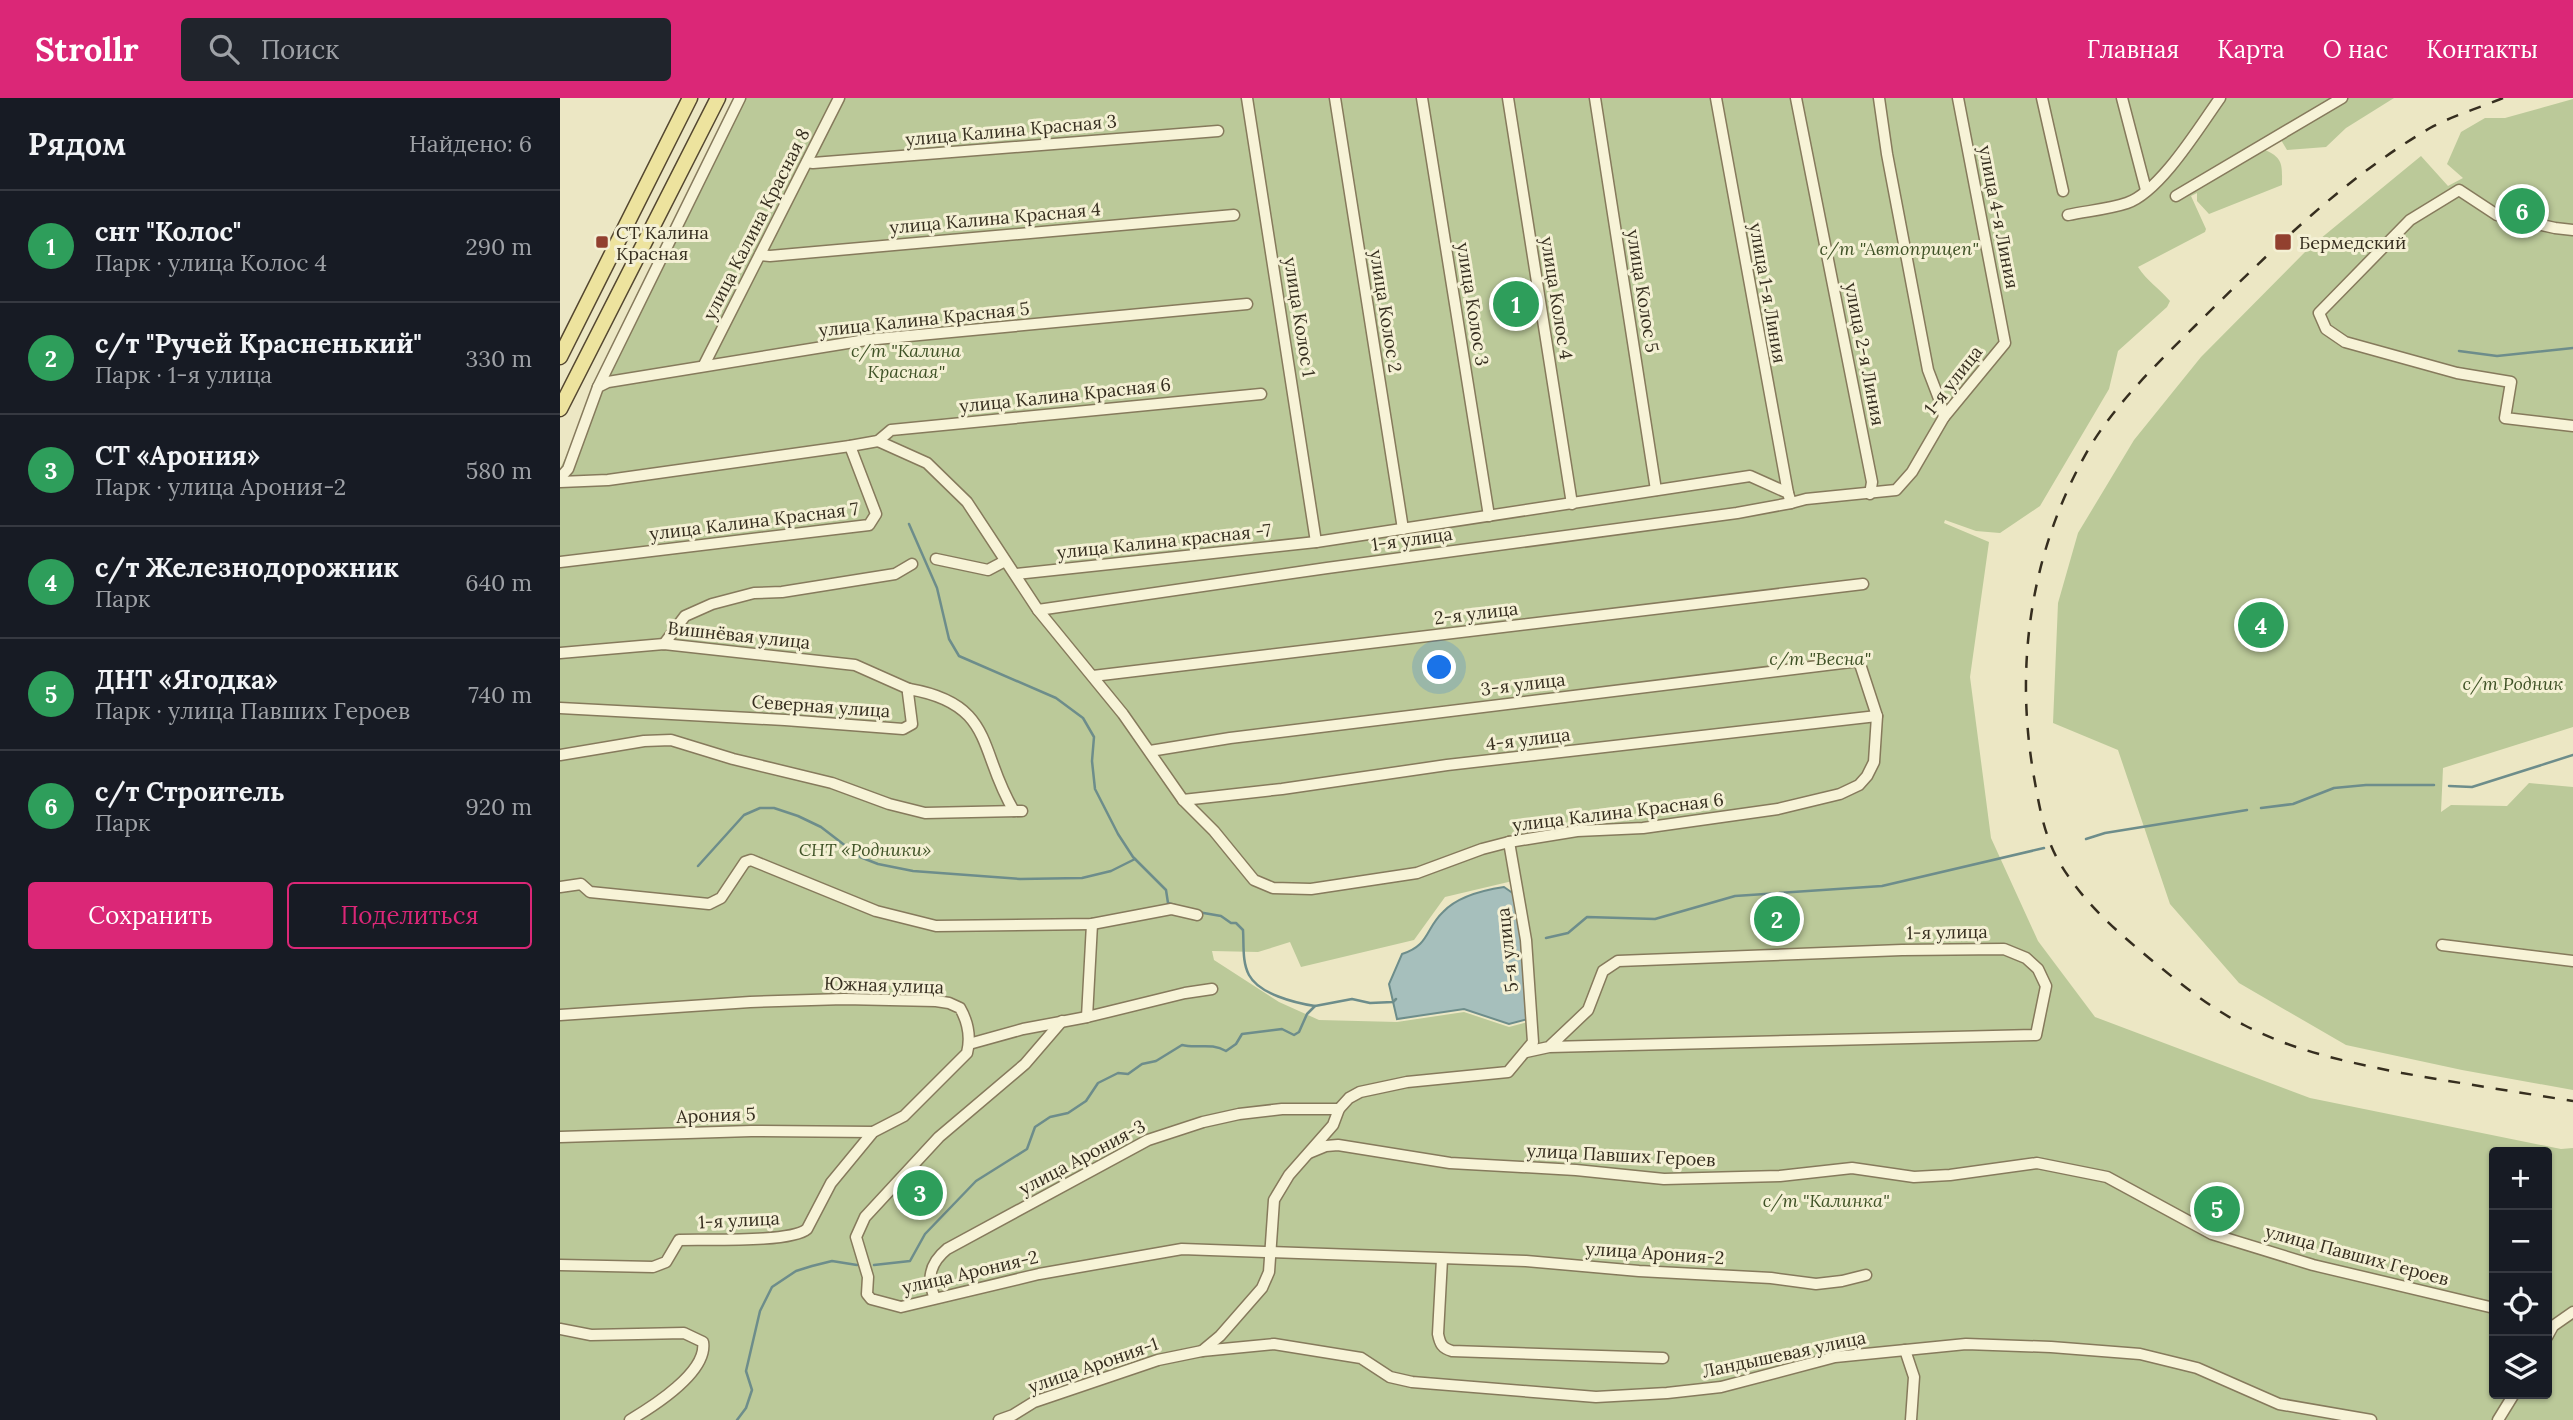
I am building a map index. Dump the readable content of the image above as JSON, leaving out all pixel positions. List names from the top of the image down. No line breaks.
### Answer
{"streets":{"street":["улица Калина Красная 3","улица 4-я Линия","улица Калина Красная 4","улица Калина Красная 8","улица Колос 5","улица 1-я Линия","улица Колос 4","улица Колос 3","улица Колос 2","улица Колос 1","улица Калина Красная 5","улица 2-я Линия","1-я улица","улица Калина Красная 6","улица Калина Красная 7","улица Калина красная -7","2-я улица","Вишнёвая улица","3-я улица","Северная улица","4-я улица","5-я улица","Южная улица","Арония 5","улица Павших Героев","улица Арония-3","улица Арония-2","Ландышевая улица","улица Арония-1"]},"crossings":[["улица Калина Красная 3","улица Калина Красная 8"],["улица 4-я Линия","1-я улица"],["улица Калина Красная 4","улица Калина Красная 8"],["улица Калина Красная 8","улица Калина Красная 5"],["улица Колос 5","1-я улица"],["улица 1-я Линия","1-я улица"],["улица Колос 4","1-я улица"],["улица Колос 3","1-я улица"],["улица Колос 2","1-я улица"],["улица Колос 1","1-я улица"],["улица Колос 1","улица Калина красная -7"],["улица 2-я Линия","1-я улица"],["1-я улица","улица Калина Красная 6"],["1-я улица","улица Калина красная -7"],["1-я улица","5-я улица"],["1-я улица","Южная улица"],["1-я улица","Арония 5"],["улица Калина Красная 6","улица Калина Красная 7"],["улица Калина Красная 6","улица Калина красная -7"],["улица Калина Красная 6","2-я улица"],["улица Калина Красная 6","3-я улица"],["улица Калина Красная 6","4-я улица"],["улица Калина Красная 6","5-я улица"],["Вишнёвая улица","Северная улица"],["3-я улица","4-я улица"],["улица Арония-3","улица Арония-2"],["Ландышевая улица","улица Арония-1"]],"parks":["с/т \"Автоприцеп\"","с/т \"Калина Красная\"","с/т \"Весна\"","с/т Родник","СНТ «Родники»","с/т \"Калинка\""],"places":{"transit":["СТ Калина Красная","Бермедский"]},"page":{"header":"Strollr","search":"Поиск","nav":["Главная","Карта","О нас","Контакты"],"heading":["Рядом","Найдено: 6"],"pins":["6","1","4","2","3","5"],"list":[{"mark":"1","name":"снт \"Колос\"","note":"Парк · улица Колос 4","value":"290 m"},{"mark":"2","name":"с/т \"Ручей Красненький\"","note":"Парк · 1-я улица","value":"330 m"},{"mark":"3","name":"СТ «Арония»","note":"Парк · улица Арония-2","value":"580 m"},{"mark":"4","name":"с/т Железнодорожник","note":"Парк","value":"640 m"},{"mark":"5","name":"ДНТ «Ягодка»","note":"Парк · улица Павших Героев","value":"740 m"},{"mark":"6","name":"с/т Строитель","note":"Парк","value":"920 m"}],"buttons":["Сохранить","Поделиться"],"map_buttons":["+","−"]}}
